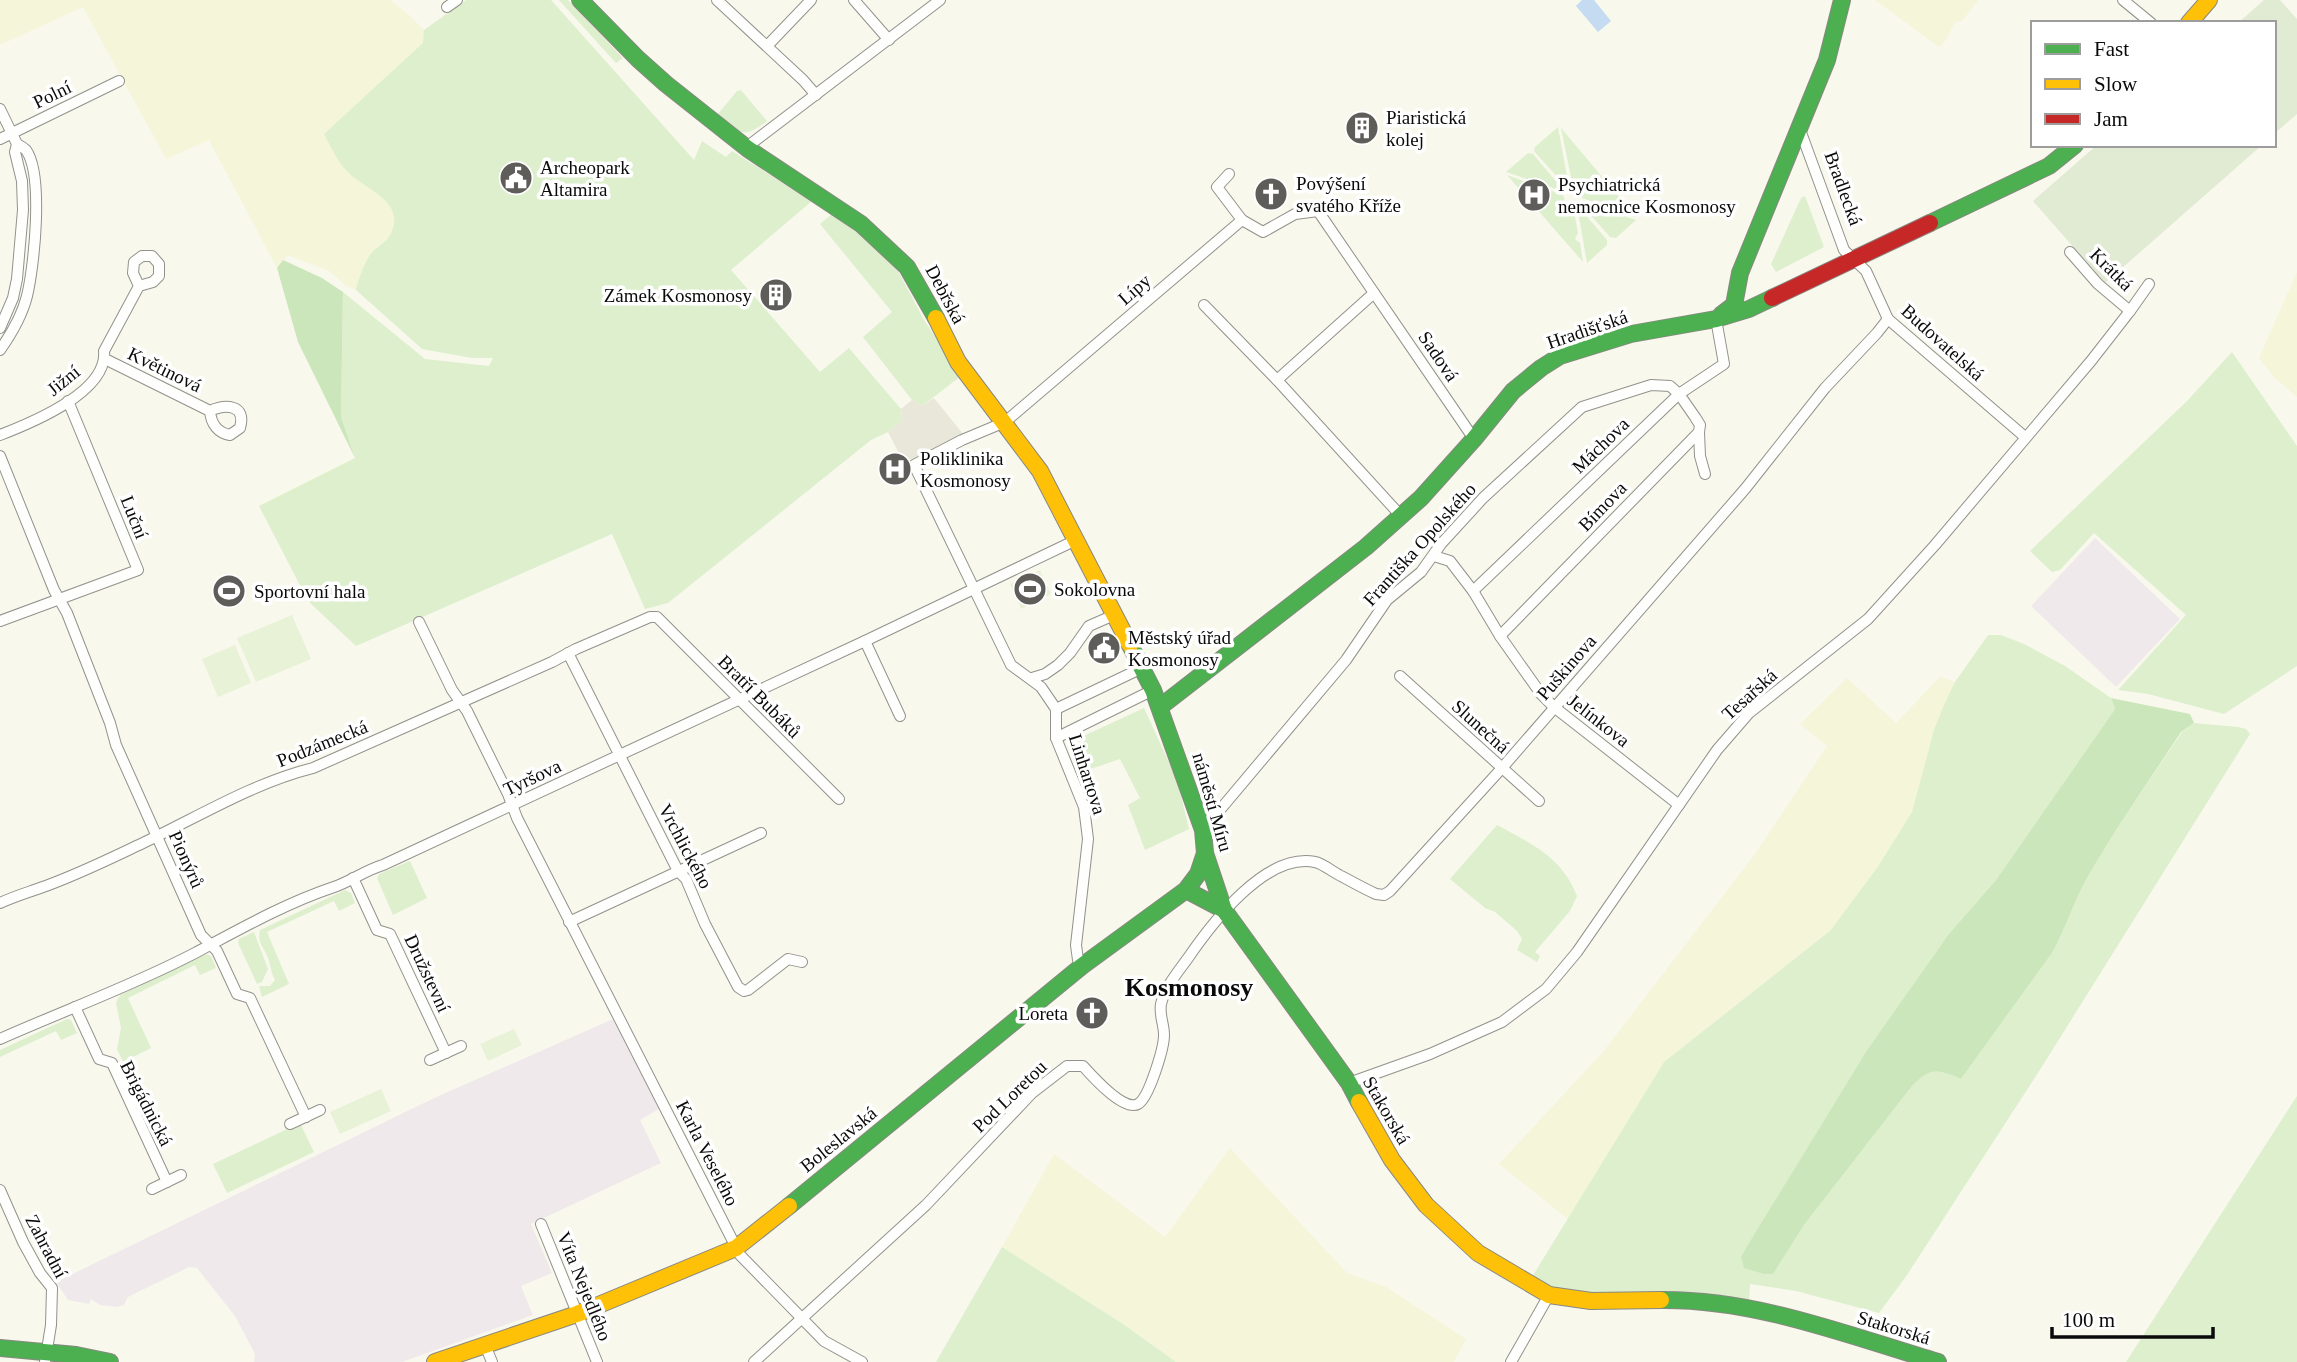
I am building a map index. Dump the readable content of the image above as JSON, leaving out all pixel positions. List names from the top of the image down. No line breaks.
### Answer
{"streets":{"street":["Polní","Bradlecká","Krátká","Lípy","Debřská","Hradišťská","Budovatelská","Sadová","Květinová","Jižní","Máchova","Bímova","Luční","Františka Opolského","Puškinova","Tesařská","Bratří Bubáků","Jelínkova","Slunečná","Podzámecká","Linhartova","Tyršova","náměstí Míru","Vrchlického","Pionýrů","Družstevní","Pod Loretou","Brigádnická","Stakorská","Boleslavská","Karla Veselého","Zahradní","Víta Nejedlého"]},"crossings":[["Bradlecká","Hradišťská"],["Bradlecká","Budovatelská"],["Krátká","Tesařská"],["Lípy","Debřská"],["Lípy","Sadová"],["Debřská","Hradišťská"],["Debřská","Tyršova"],["Debřská","náměstí Míru"],["Hradišťská","Budovatelská"],["Hradišťská","Sadová"],["Hradišťská","Máchova"],["Hradišťská","náměstí Míru"],["Budovatelská","Puškinova"],["Budovatelská","Tesařská"],["Květinová","Jižní"],["Jižní","Luční"],["Máchova","Františka Opolského"],["Máchova","Jelínkova"],["Bímova","Jelínkova"],["Luční","Pionýrů"],["Františka Opolského","Jelínkova"],["Františka Opolského","náměstí Míru"],["Puškinova","Jelínkova"],["Puškinova","Slunečná"],["Puškinova","náměstí Míru"],["Puškinova","Pod Loretou"],["Puškinova","Stakorská"],["Tesařská","Jelínkova"],["Tesařská","Stakorská"],["Bratří Bubáků","Podzámecká"],["Bratří Bubáků","Tyršova"],["Podzámecká","Vrchlického"],["Podzámecká","Pionýrů"],["Podzámecká","Karla Veselého"],["Linhartova","Boleslavská"],["Tyršova","Vrchlického"],["Tyršova","Pionýrů"],["Tyršova","Družstevní"],["Tyršova","Brigádnická"],["Tyršova","Karla Veselého"],["náměstí Míru","Pod Loretou"],["náměstí Míru","Stakorská"],["náměstí Míru","Boleslavská"],["Pod Loretou","Stakorská"],["Pod Loretou","Karla Veselého"],["Boleslavská","Karla Veselého"],["Boleslavská","Víta Nejedlého"]],"districts":["Kosmonosy"],"places":{"building":["Piaristická kolej","Zámek Kosmonosy"],"public building":["Archeopark Altamira","Městský úřad Kosmonosy"],"church":["Povýšení svatého Kříže","Loreta"],"hospital":["Psychiatrická nemocnice Kosmonosy","Poliklinika Kosmonosy"],"sports":["Sokolovna","Sportovní hala"]},"legend":["Fast","Slow","Jam"],"scale_bar":"100 m"}
